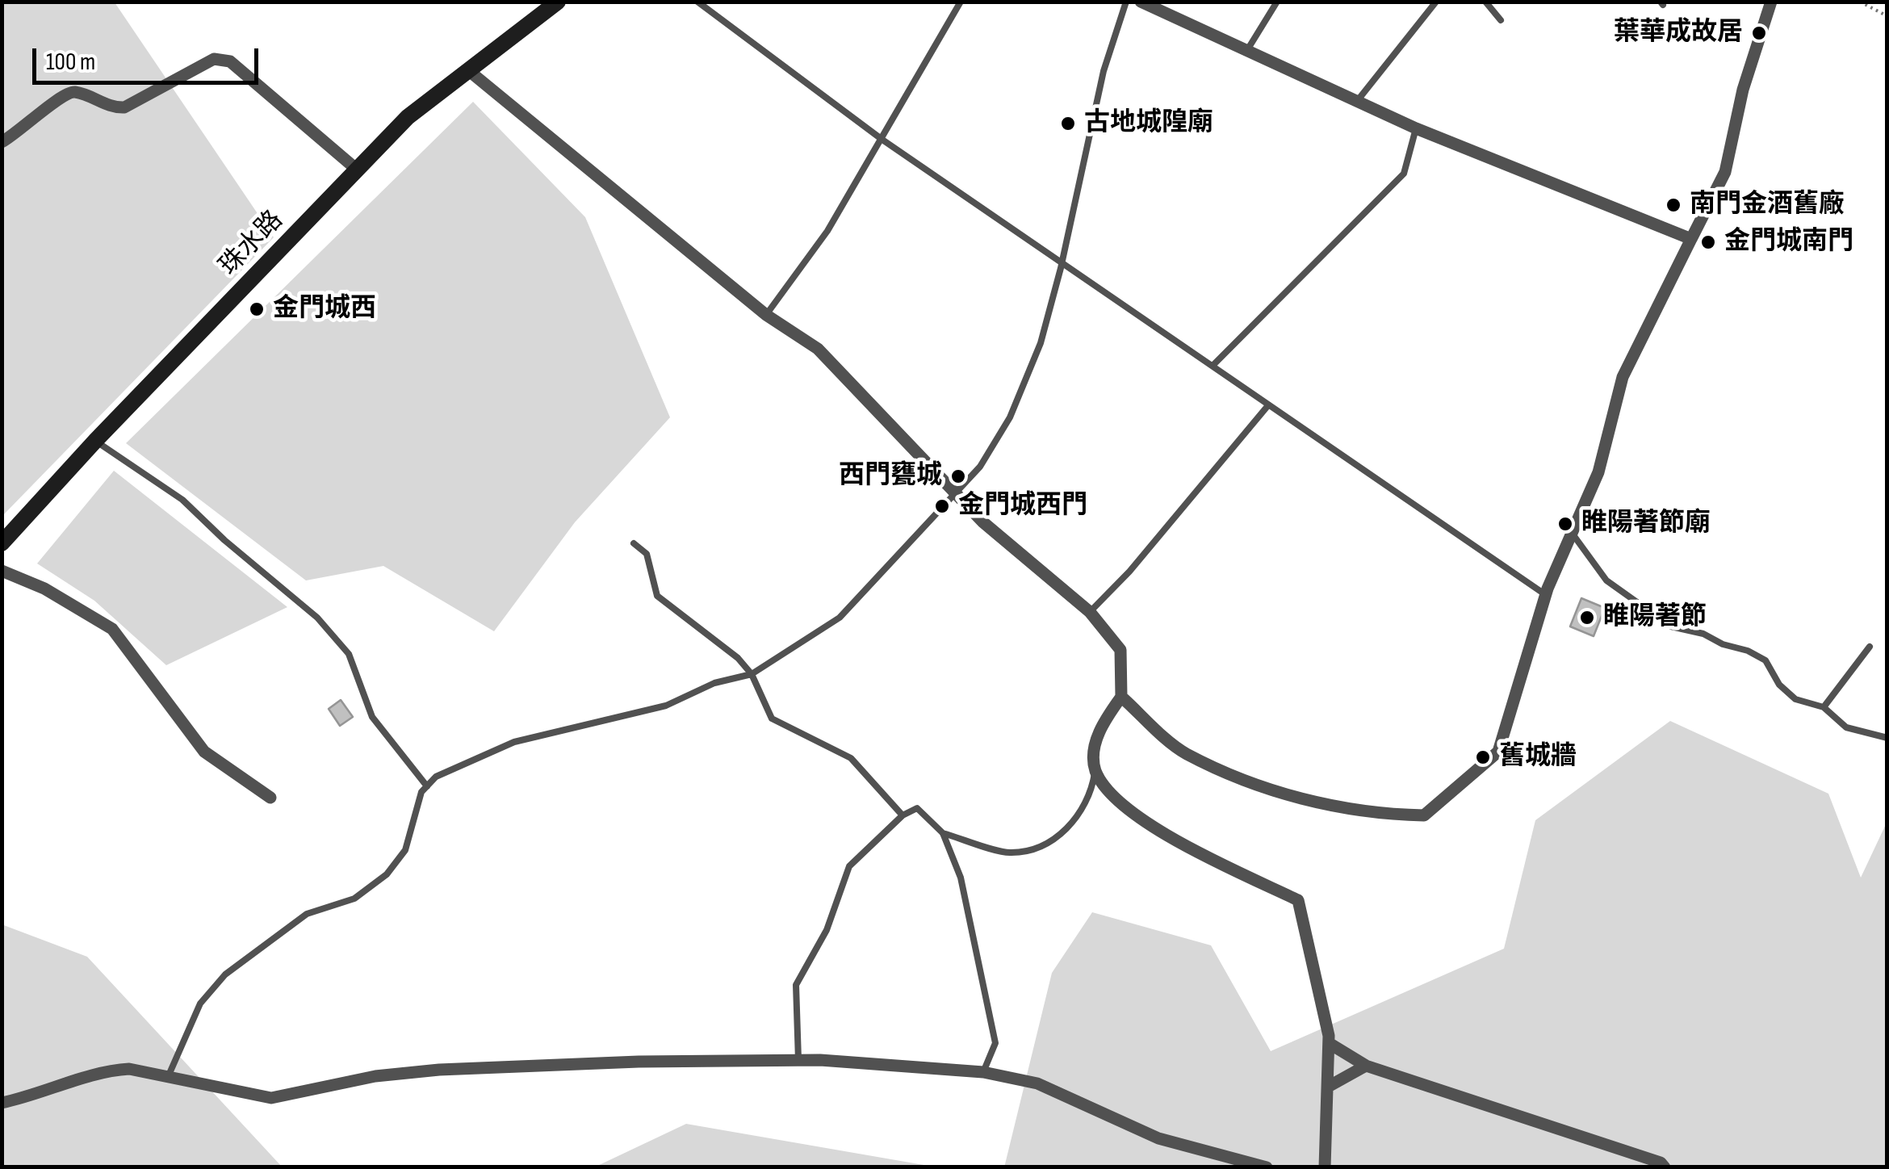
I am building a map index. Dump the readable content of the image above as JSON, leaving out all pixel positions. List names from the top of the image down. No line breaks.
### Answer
{"streets":{"main road":["珠水路"]},"places":["葉華成故居","古地城隍廟","南門金酒舊廠","金門城南門","金門城西","西門甕城","金門城西門","睢陽著節廟","睢陽著節","舊城牆"],"scale_bar":"100 m"}
